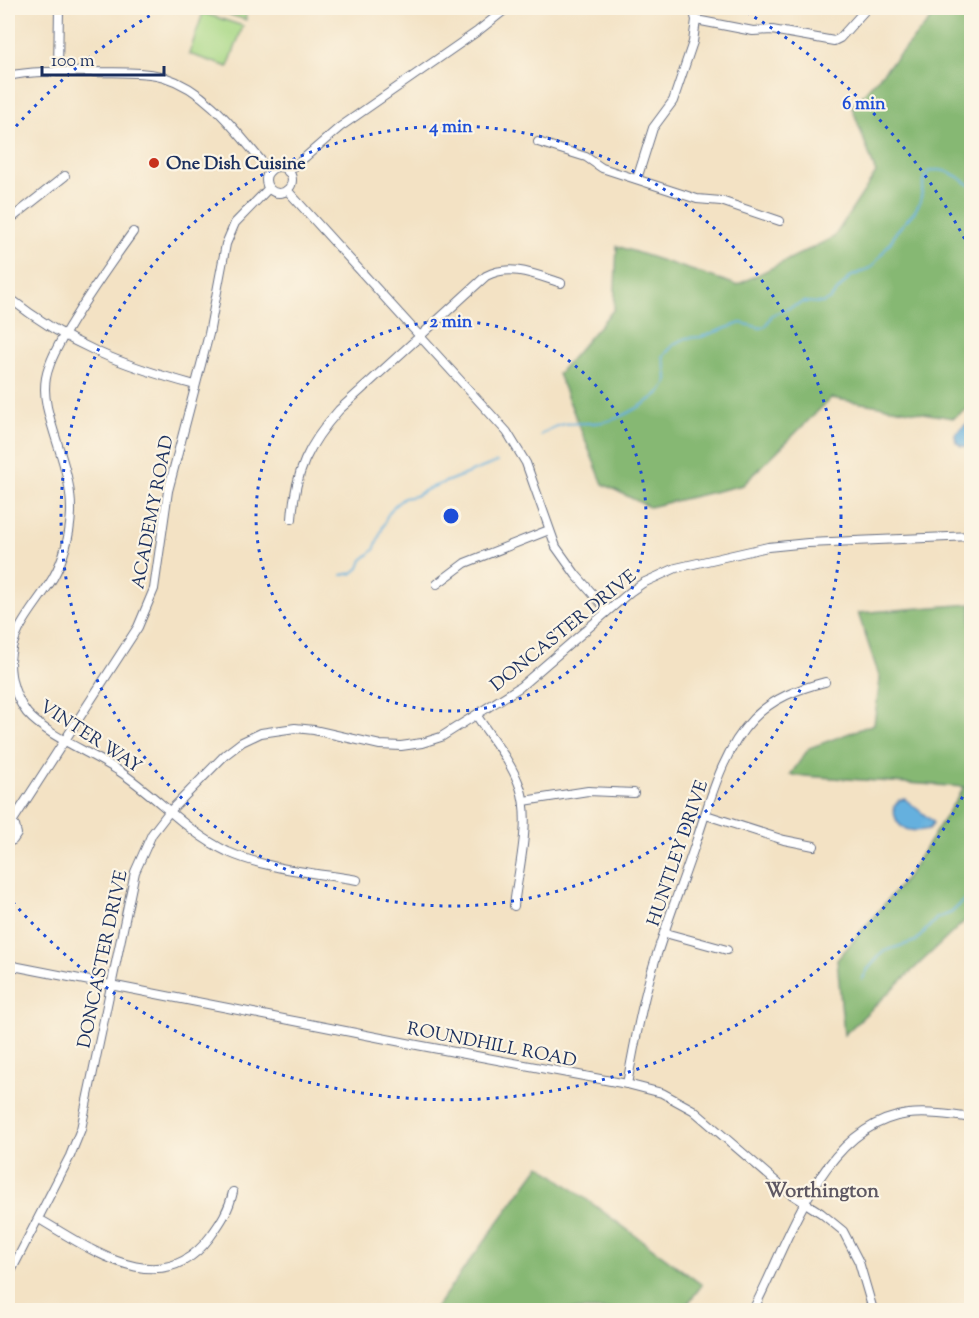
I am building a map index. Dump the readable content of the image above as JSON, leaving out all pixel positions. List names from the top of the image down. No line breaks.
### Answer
{"streets":{"street":["ACADEMY ROAD","DONCASTER DRIVE","VINTER WAY","HUNTLEY DRIVE","ROUNDHILL ROAD"]},"crossings":[["ACADEMY ROAD","VINTER WAY"],["DONCASTER DRIVE","VINTER WAY"],["DONCASTER DRIVE","ROUNDHILL ROAD"],["HUNTLEY DRIVE","ROUNDHILL ROAD"]],"districts":["Worthington"],"places":["One Dish Cuisine"],"scale_bar":"100 m","rings":["6 min","4 min","2 min"]}
